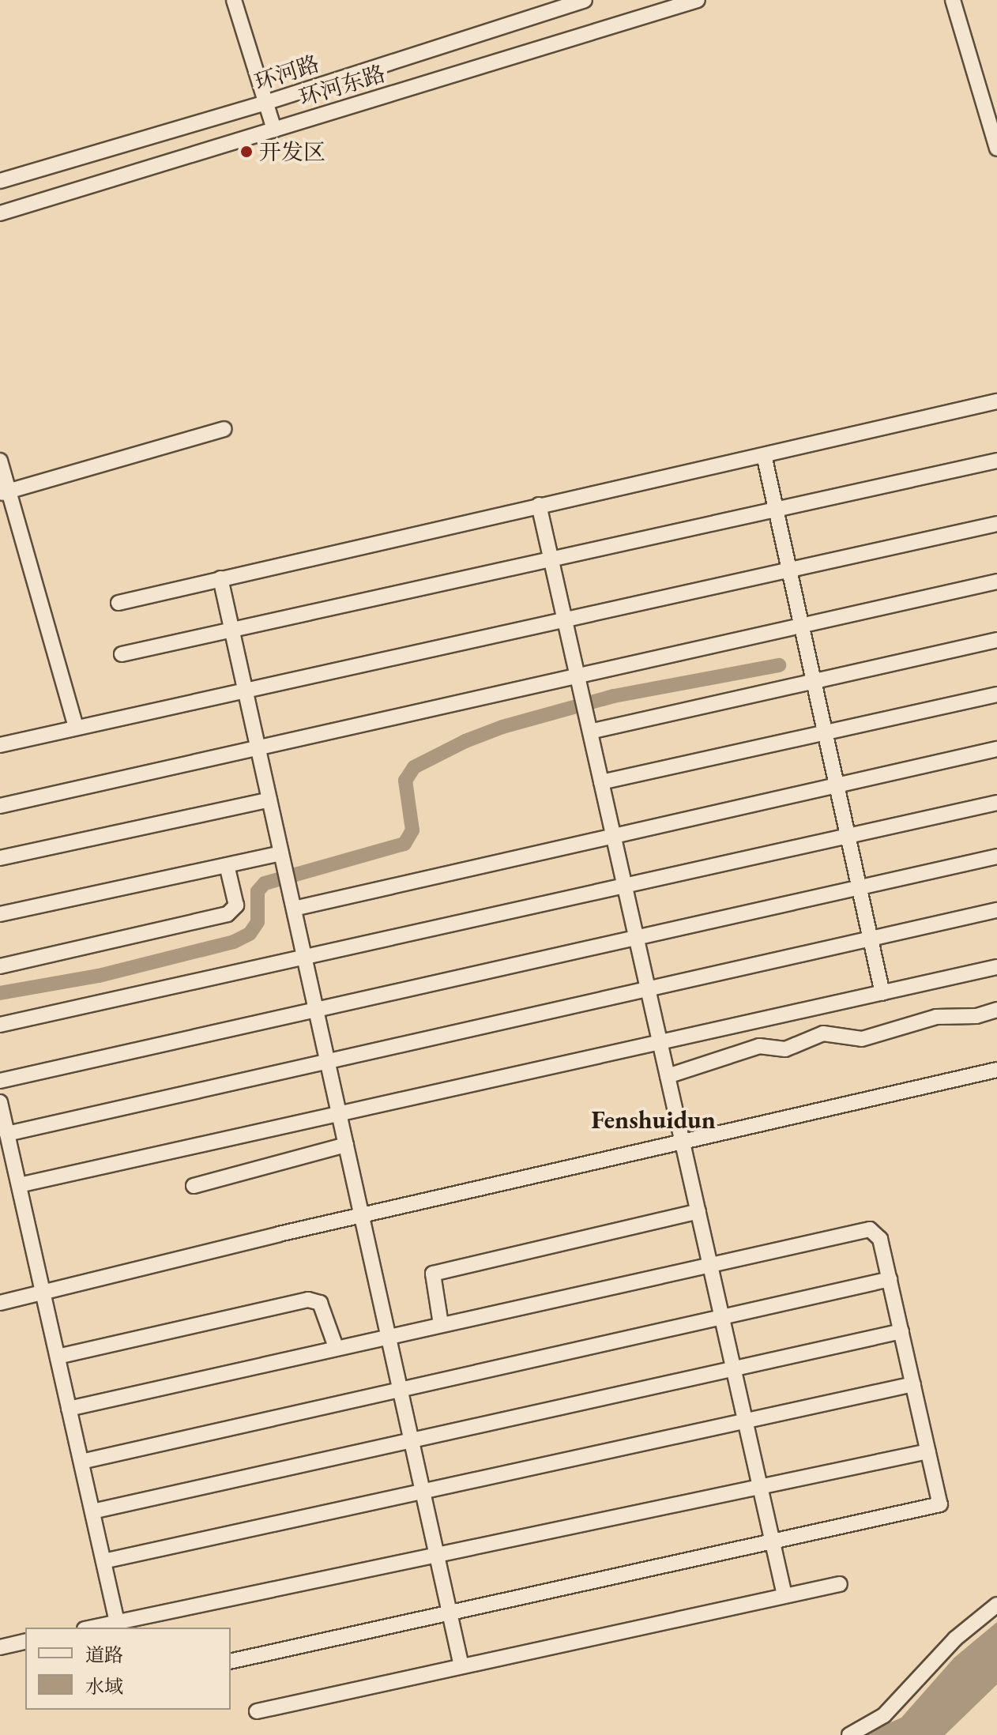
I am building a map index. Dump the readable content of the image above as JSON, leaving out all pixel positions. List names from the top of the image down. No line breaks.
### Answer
{"streets":{"street":["环河路","环河东路"]},"districts":["Fenshuidun"],"places":["开发区"],"legend":["道路","水域"]}
